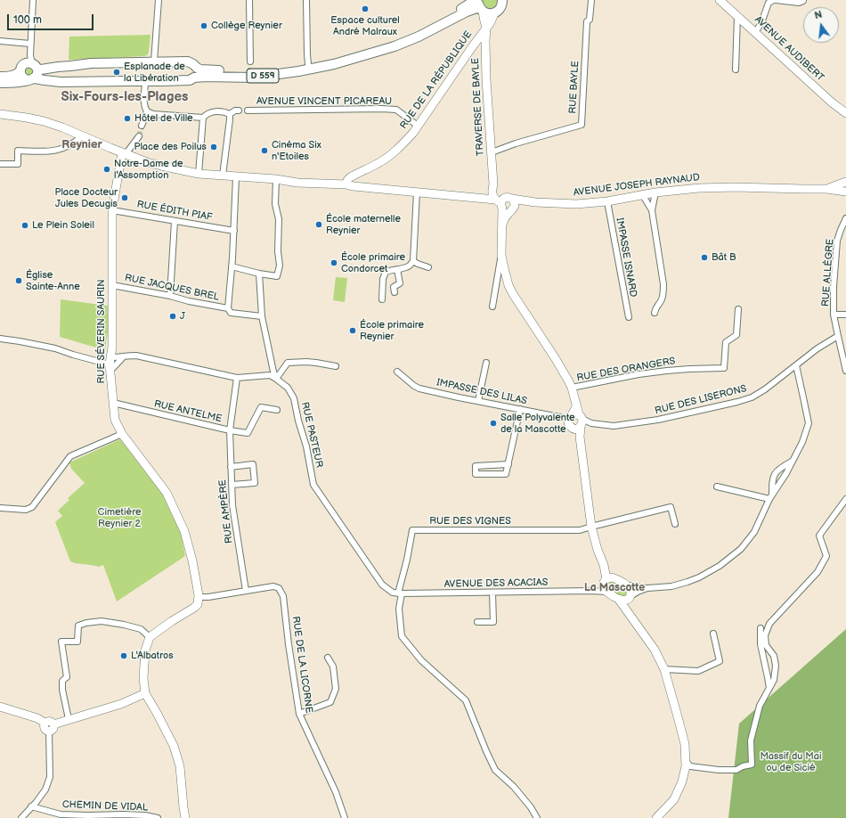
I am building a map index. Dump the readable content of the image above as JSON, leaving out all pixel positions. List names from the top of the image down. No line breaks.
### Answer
{"streets":{"main road":["D 559"],"street":["AVENUE AUDIBERT","RUE DE LA RÉPUBLIQUE","RUE BAYLE","AVENUE VINCENT PICAREAU","TRAVERSE DE BAYLE","AVENUE JOSEPH RAYNAUD","RUE ÉDITH PIAF","IMPASSE ISNARD","RUE ALLÈGRE","RUE JACQUES BREL","RUE SÉVERIN SAURIN","RUE DES ORANGERS","IMPASSE DES LILAS","RUE DES LISERONS","RUE ANTELME","RUE PASTEUR","RUE AMPÈRE","RUE DES VIGNES","AVENUE DES ACACIAS","RUE DE LA LICORNE","CHEMIN DE VIDAL"]},"crossings":[["D 559","TRAVERSE DE BAYLE"],["RUE DE LA RÉPUBLIQUE","AVENUE VINCENT PICAREAU"],["RUE DE LA RÉPUBLIQUE","TRAVERSE DE BAYLE"],["RUE DE LA RÉPUBLIQUE","AVENUE JOSEPH RAYNAUD"],["RUE BAYLE","TRAVERSE DE BAYLE"],["TRAVERSE DE BAYLE","AVENUE JOSEPH RAYNAUD"],["AVENUE JOSEPH RAYNAUD","IMPASSE ISNARD"],["RUE ÉDITH PIAF","RUE SÉVERIN SAURIN"],["RUE ALLÈGRE","RUE DES LISERONS"],["RUE JACQUES BREL","RUE SÉVERIN SAURIN"],["RUE SÉVERIN SAURIN","RUE ANTELME"],["RUE SÉVERIN SAURIN","RUE DE LA LICORNE"],["IMPASSE DES LILAS","RUE DES LISERONS"],["RUE ANTELME","RUE AMPÈRE"],["RUE PASTEUR","RUE DES VIGNES"],["RUE PASTEUR","AVENUE DES ACACIAS"],["RUE AMPÈRE","RUE DE LA LICORNE"],["RUE DES VIGNES","AVENUE DES ACACIAS"]],"districts":["Six-Fours-les-Plages","Reynier","La Mascotte"],"parks":["Cimetière Reynier 2","Massif du Mai ou de Sicié"],"places":["Espace culturel André Malraux","Collège Reynier","Esplanade de la Libération","Hôtel de Ville","Place des Poilus","Cinéma Six n'Etoiles","Notre-Dame de l'Assomption","Place Docteur Jules Decugis","École maternelle Reynier","Le Plein Soleil","Bât B","École primaire Condorcet","Église Sainte-Anne","J","École primaire Reynier","Salle Polyvalente de la Mascotte","L'Albatros"],"scale_bar":"100 m","north":"top"}
